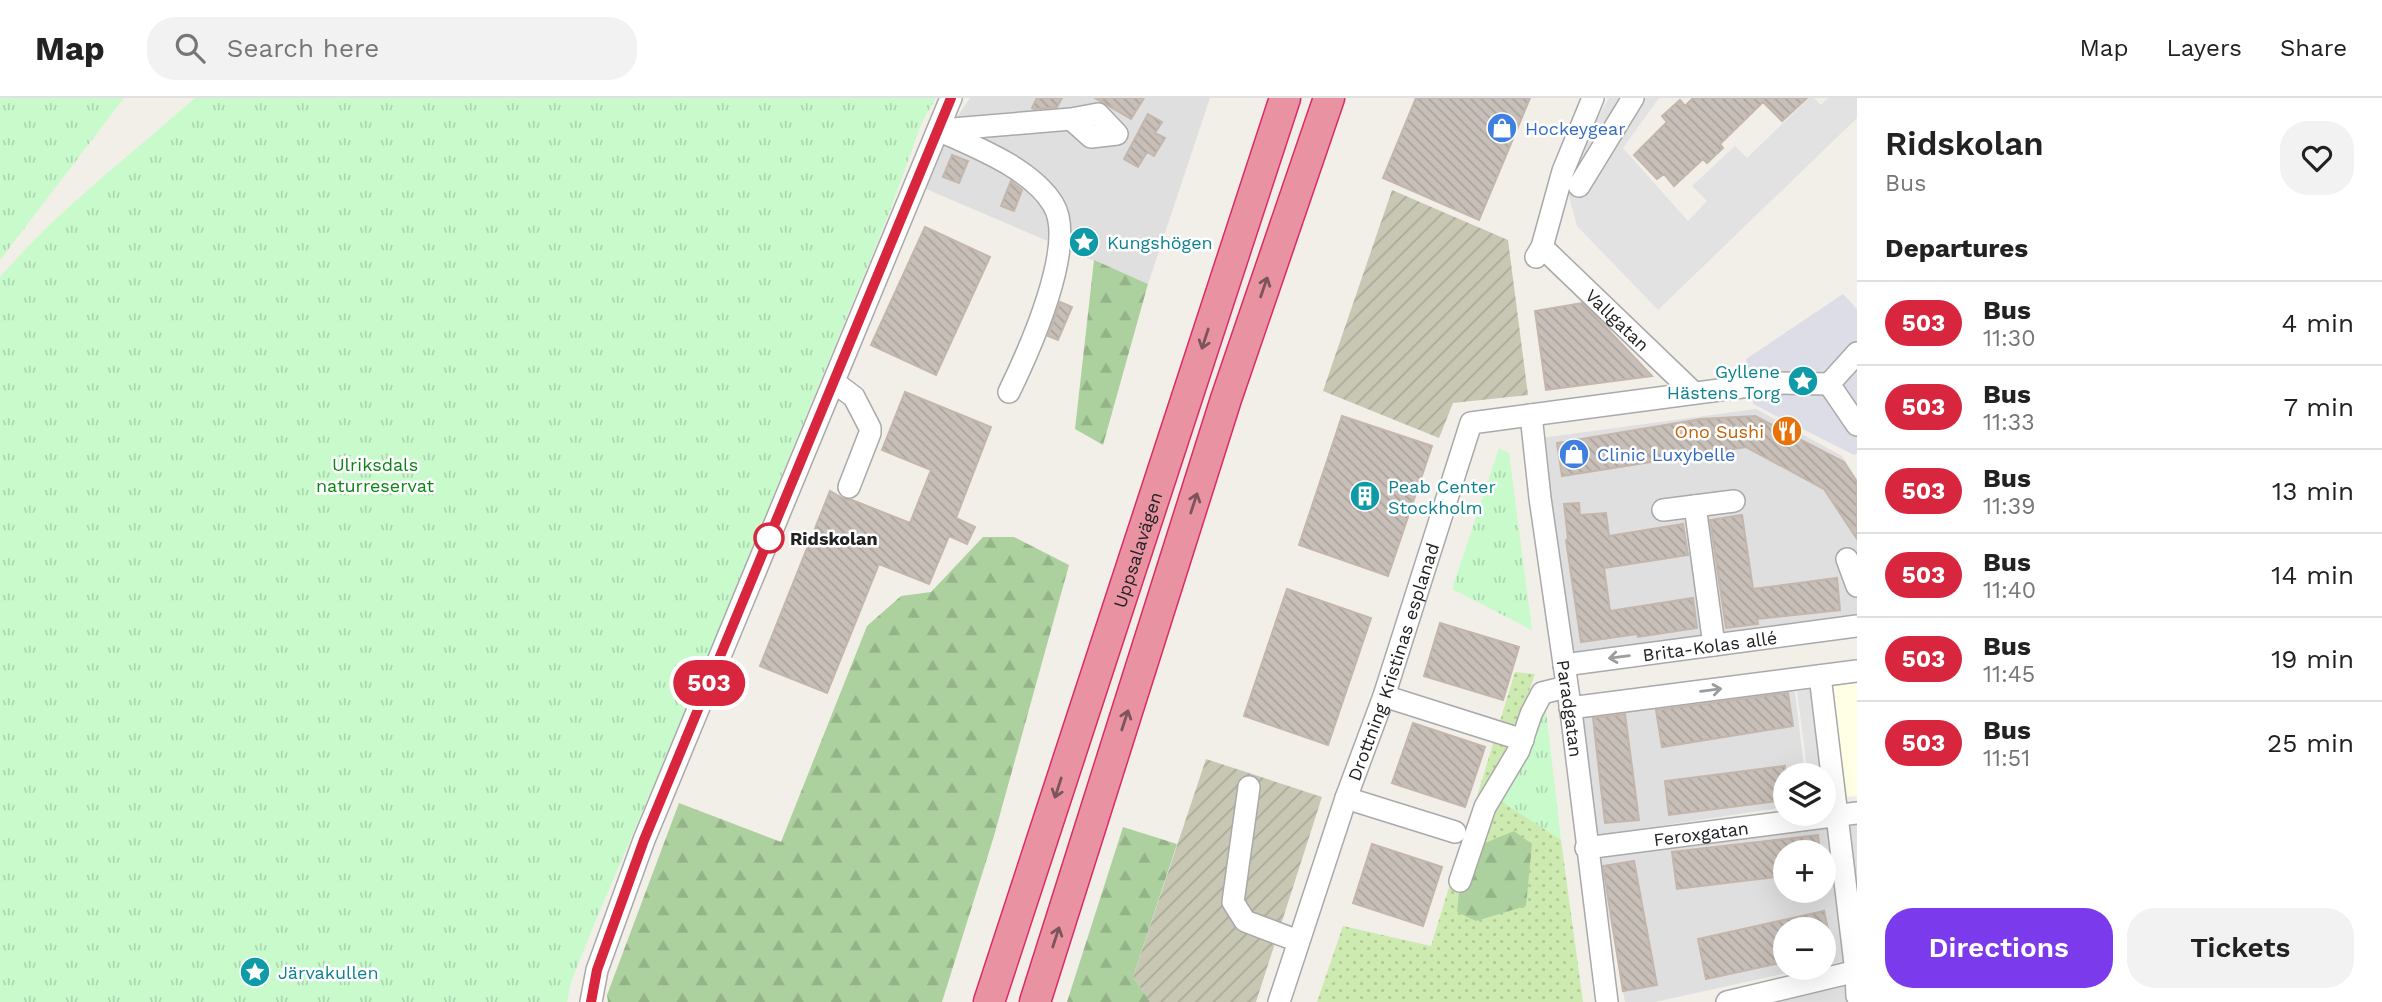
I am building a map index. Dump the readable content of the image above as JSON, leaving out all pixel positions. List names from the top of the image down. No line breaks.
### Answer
{"streets":{"highway":["Uppsalavägen"],"street":["Vallgatan","Brita-Kolas allé","Drottning Kristinas esplanad","Paradgatan","Feroxgatan"]},"crossings":[["Vallgatan","Drottning Kristinas esplanad"],["Brita-Kolas allé","Paradgatan"],["Drottning Kristinas esplanad","Paradgatan"],["Paradgatan","Feroxgatan"]],"parks":["Ulriksdals naturreservat"],"places":{"shop":["Hockeygear","Clinic Luxybelle"],"place":["Kungshögen","Gyllene Hästens Torg","Järvakullen"],"restaurant":["Ono Sushi"],"building":["Peab Center Stockholm"],"other":["Ridskolan"]},"lines":["bus line 503"],"page":{"header":"Map","search":"Search here","nav":["Map","Layers","Share"],"on_map":"503","heading":[["Ridskolan","Bus"],"Departures"],"list":[{"mark":"503","name":"Bus","note":"11:30","value":"4 min"},{"mark":"503","name":"Bus","note":"11:33","value":"7 min"},{"mark":"503","name":"Bus","note":"11:39","value":"13 min"},{"mark":"503","name":"Bus","note":"11:40","value":"14 min"},{"mark":"503","name":"Bus","note":"11:45","value":"19 min"},{"mark":"503","name":"Bus","note":"11:51","value":"25 min"}],"map_buttons":["+","−"],"buttons":["Directions","Tickets"]}}
